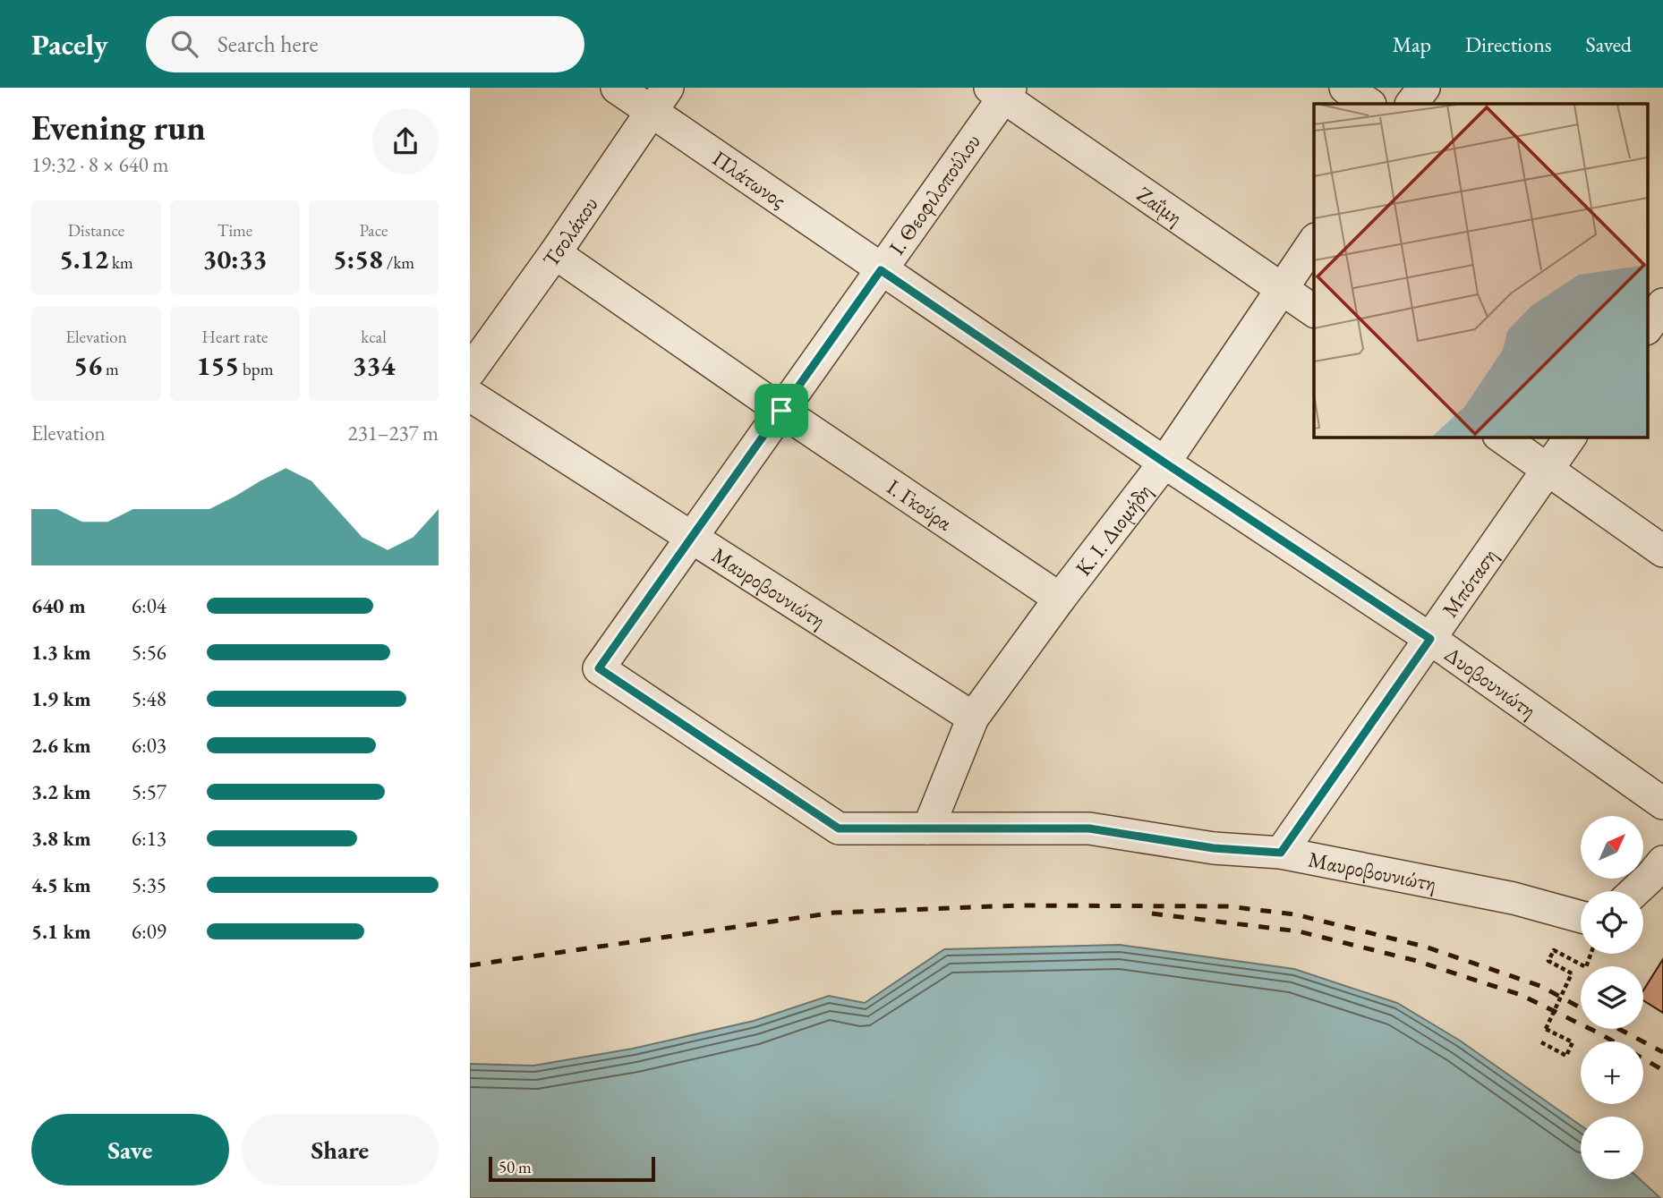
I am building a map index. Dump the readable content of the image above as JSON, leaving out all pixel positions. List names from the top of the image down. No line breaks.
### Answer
{"streets":{"street":["Πλάτωνος","Ι. Θεοφιλοπούλου","Ζαΐμη","Τσολάκου","Ι. Γκούρα","Κ. Ι. Διομήδη","Μπόταση","Μαυροβουνιώτη","Δυοβουνιώτη"]},"crossings":[["Πλάτωνος","Ι. Θεοφιλοπούλου"],["Πλάτωνος","Τσολάκου"],["Πλάτωνος","Δυοβουνιώτη"],["Ι. Θεοφιλοπούλου","Ζαΐμη"],["Ι. Θεοφιλοπούλου","Ι. Γκούρα"],["Ι. Θεοφιλοπούλου","Μαυροβουνιώτη"],["Ι. Θεοφιλοπούλου","Δυοβουνιώτη"],["Ζαΐμη","Κ. Ι. Διομήδη"],["Τσολάκου","Ι. Γκούρα"],["Ι. Γκούρα","Κ. Ι. Διομήδη"],["Κ. Ι. Διομήδη","Μαυροβουνιώτη"],["Κ. Ι. Διομήδη","Δυοβουνιώτη"],["Μπόταση","Μαυροβουνιώτη"],["Μπόταση","Δυοβουνιώτη"]],"scale_bar":"50 m","north":"top right","page":{"header":"Pacely","search":"Search here","nav":["Map","Directions","Saved"],"heading":["Evening run","19:32 · 8 × 640 m"],"stats":[["Distance","5.12 km"],["Time","30:33"],["Pace","5:58 /km"],["Elevation","56 m"],["Heart rate","155 bpm"],["kcal","334"]],"chart":["Elevation","231–237 m"],"list":[{"name":"640 m","note":"6:04"},{"name":"1.3 km","note":"5:56"},{"name":"1.9 km","note":"5:48"},{"name":"2.6 km","note":"6:03"},{"name":"3.2 km","note":"5:57"},{"name":"3.8 km","note":"6:13"},{"name":"4.5 km","note":"5:35"},{"name":"5.1 km","note":"6:09"}],"map_buttons":["+","−"],"buttons":["Save","Share"],"scale":"50 m"}}
